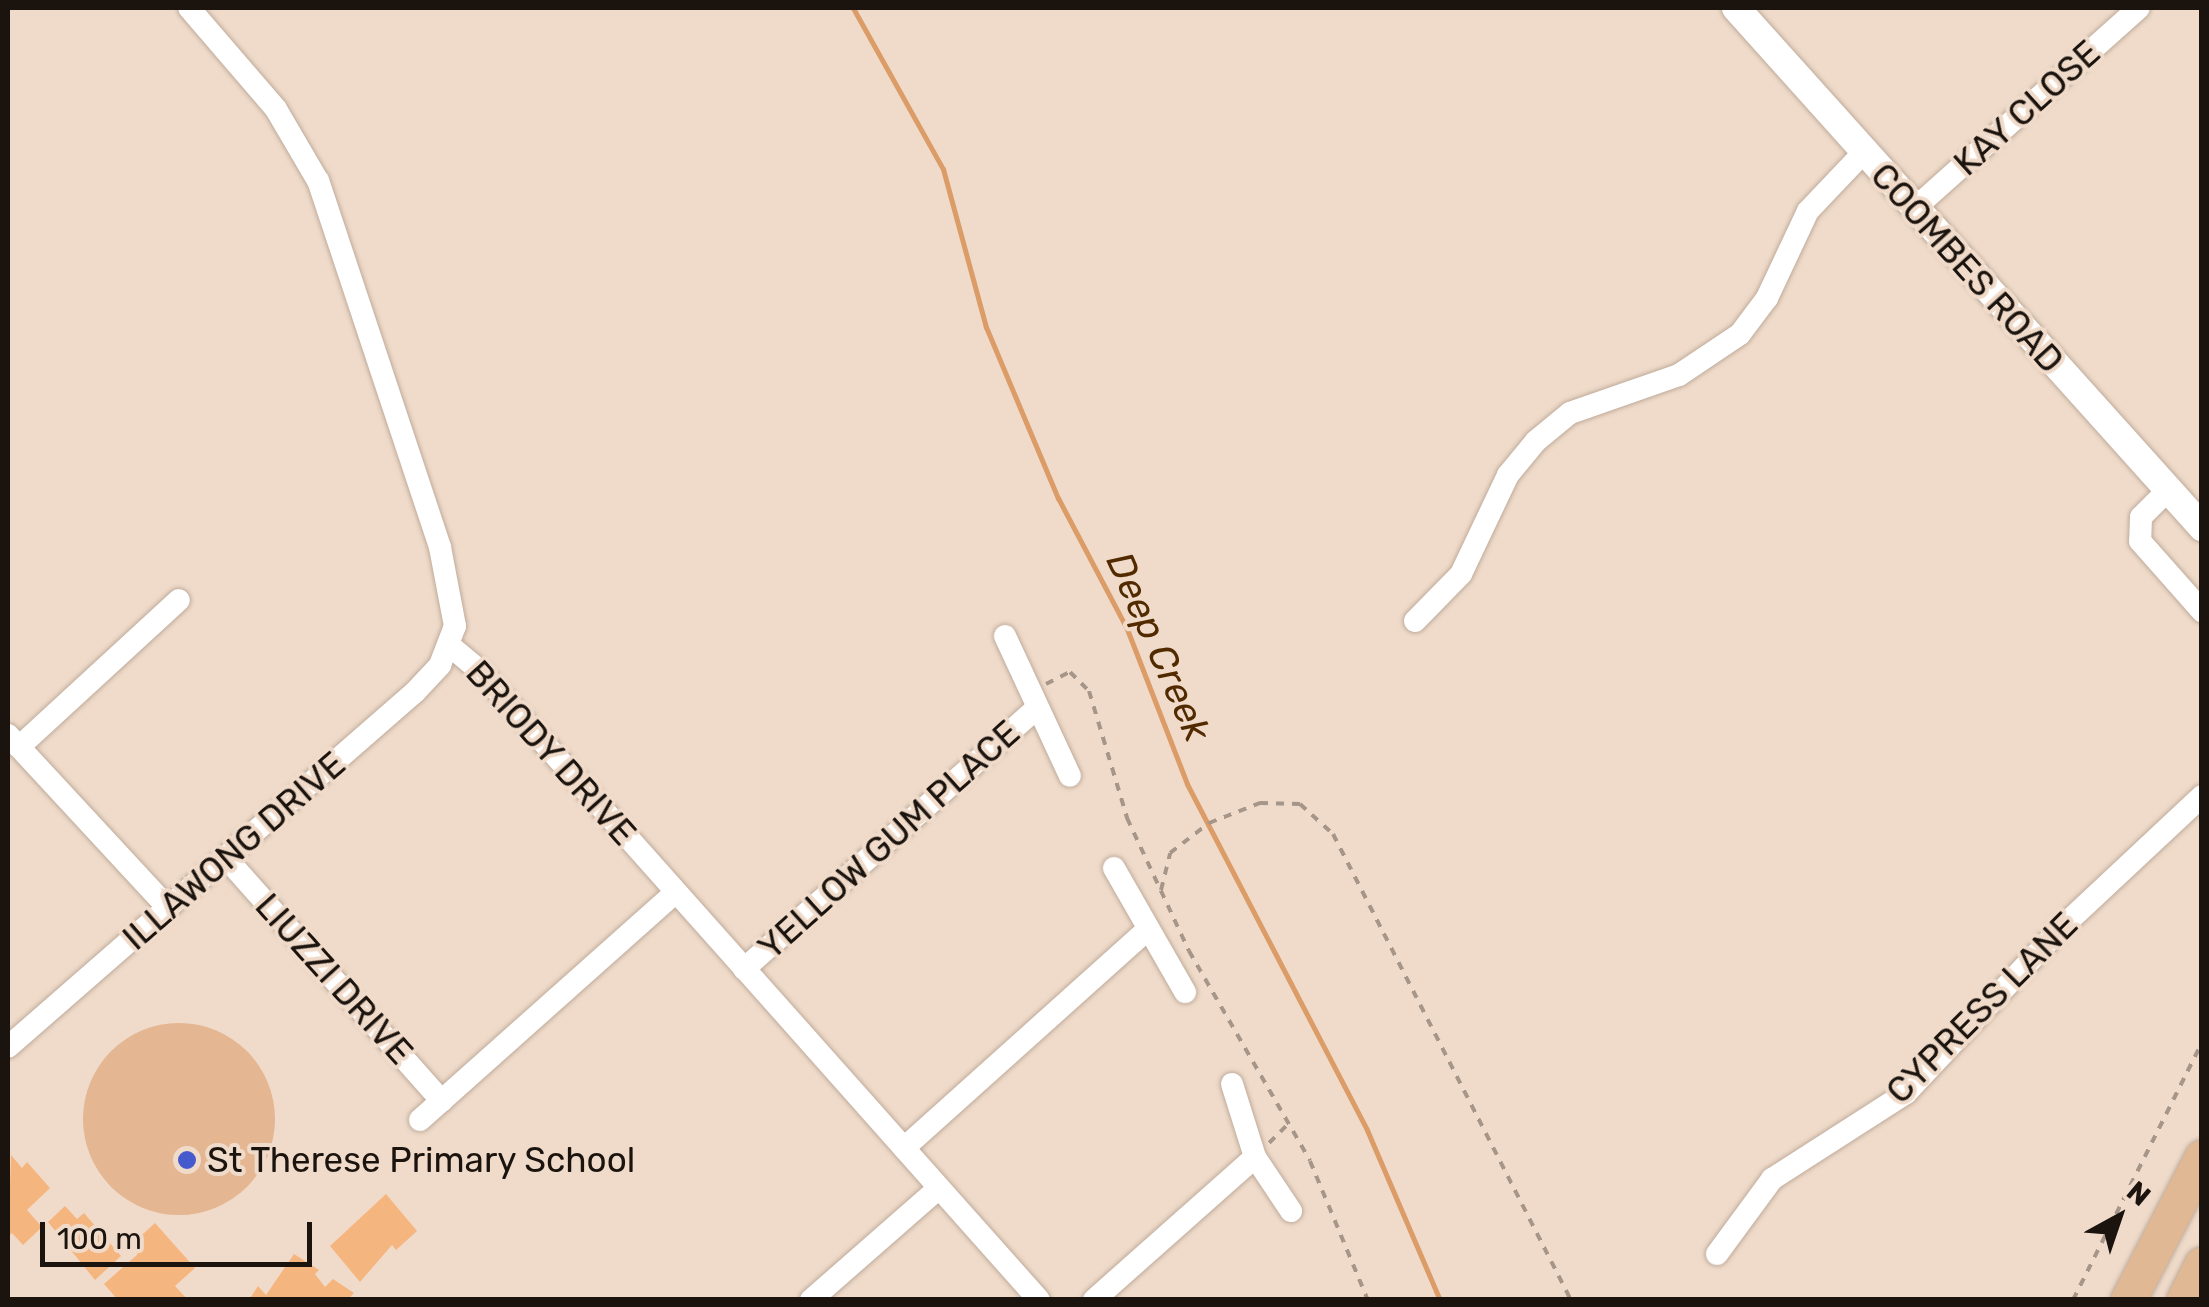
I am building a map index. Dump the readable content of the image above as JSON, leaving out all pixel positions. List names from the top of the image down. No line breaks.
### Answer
{"streets":{"street":["KAY CLOSE","COOMBES ROAD","BRIODY DRIVE","YELLOW GUM PLACE","ILLAWONG DRIVE","LIUZZI DRIVE","CYPRESS LANE"]},"crossings":[["KAY CLOSE","COOMBES ROAD"],["BRIODY DRIVE","YELLOW GUM PLACE"],["BRIODY DRIVE","ILLAWONG DRIVE"],["ILLAWONG DRIVE","LIUZZI DRIVE"]],"water":["Deep Creek"],"places":["St Therese Primary School"],"scale_bar":"100 m","north":"top right"}
